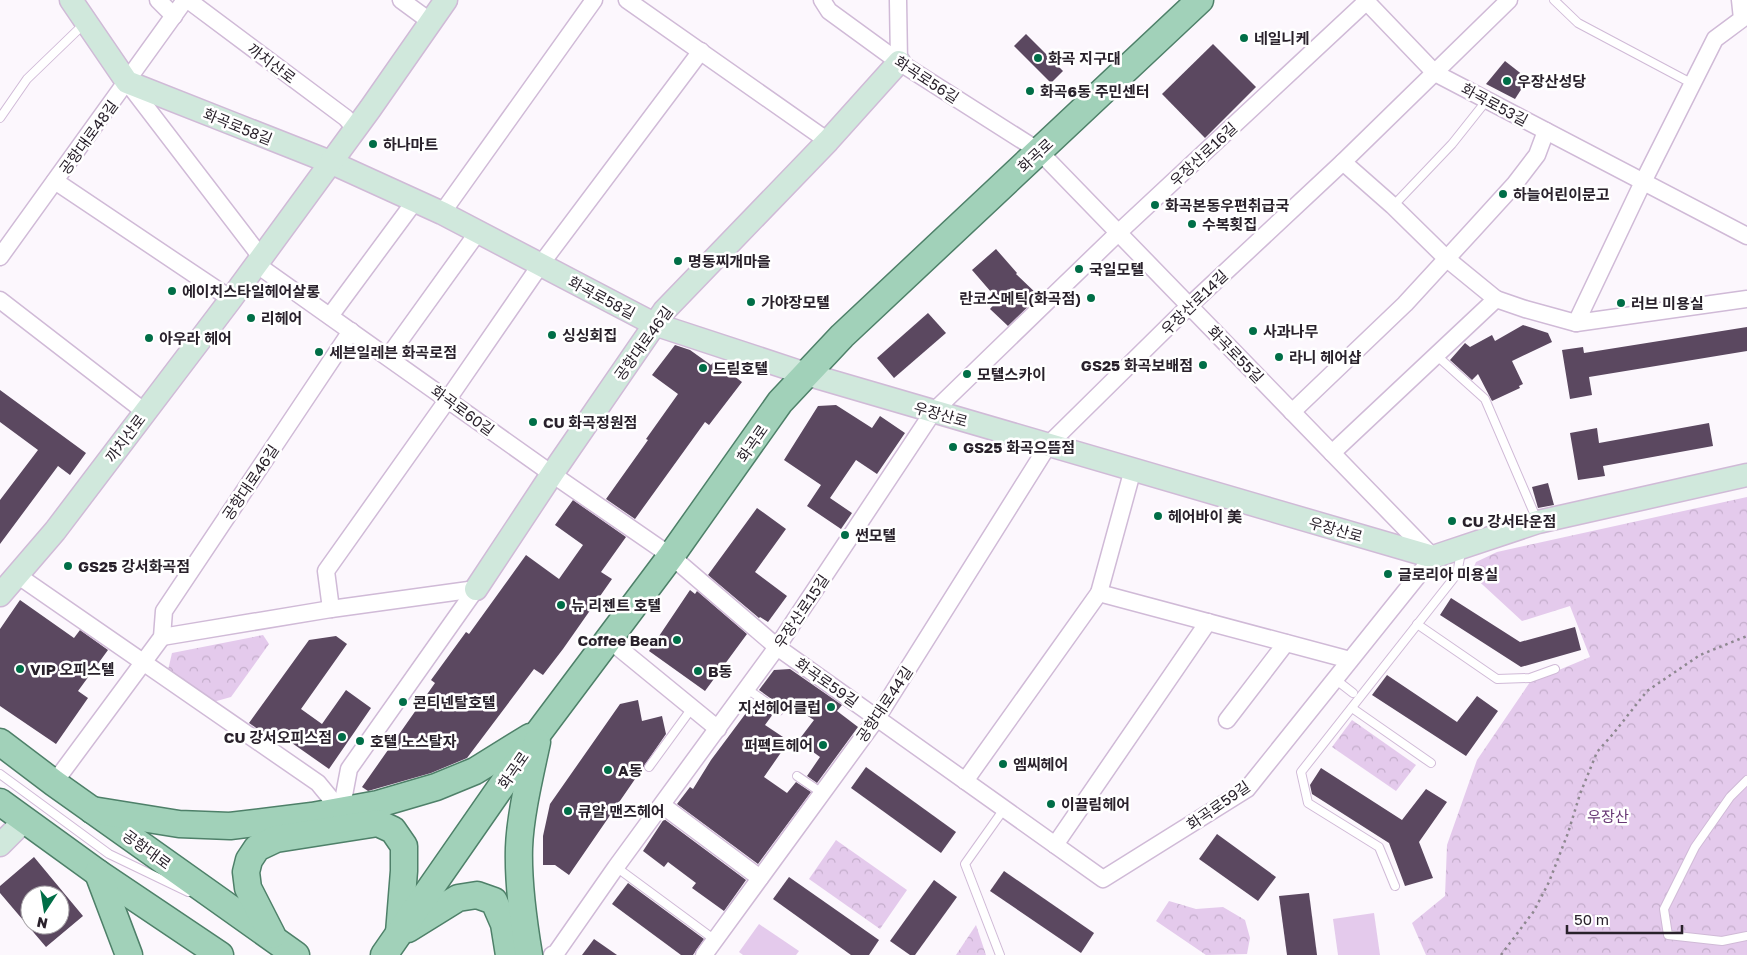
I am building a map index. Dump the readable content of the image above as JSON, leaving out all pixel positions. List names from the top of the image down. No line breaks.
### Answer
{"streets":{"main road":["화곡로","공항대로"],"street":["까치산로","화곡로56길","화곡로53길","화곡로58길","공항대로48길","우장산로16길","우장산로14길","공항대로46길","화곡로55길","화곡로60길","우장산로","우장산로15길","화곡로59길","공항대로44길"]},"crossings":[["까치산로","화곡로58길"],["까치산로","공항대로48길"],["까치산로","화곡로60길"],["화곡로56길","화곡로"],["화곡로56길","공항대로46길"],["화곡로56길","화곡로55길"],["화곡로53길","우장산로16길"],["화곡로53길","우장산로14길"],["화곡로58길","공항대로48길"],["화곡로58길","화곡로"],["화곡로58길","공항대로46길"],["화곡로58길","우장산로"],["우장산로16길","화곡로55길"],["우장산로16길","우장산로"],["우장산로16길","우장산로15길"],["화곡로","화곡로55길"],["화곡로","화곡로60길"],["화곡로","우장산로"],["화곡로","화곡로59길"],["우장산로14길","화곡로55길"],["우장산로14길","우장산로"],["우장산로14길","공항대로44길"],["공항대로46길","화곡로60길"],["화곡로55길","우장산로"],["화곡로55길","화곡로59길"],["화곡로60길","화곡로59길"],["우장산로","우장산로15길"],["우장산로","화곡로59길"],["우장산로","공항대로44길"],["우장산로15길","화곡로59길"],["화곡로59길","공항대로44길"]],"parks":["우장산"],"places":["네일니케","화곡 지구대","우장산성당","화곡6동 주민센터","하나마트","하늘어린이문고","화곡본동우편취급국","수복횟집","명동찌개마을","국일모텔","에이치스타일헤어살롱","란코스메틱(화곡점)","가야장모텔","러브 미용실","리헤어","사과나무","싱싱회집","아우라 헤어","세븐일레븐 화곡로점","라니 헤어샵","GS25 화곡보배점","드림호텔","모텔스카이","CU 화곡정원점","GS25 화곡으뜸점","헤어바이 美","CU 강서타운점","썬모텔","GS25 강서화곡점","글로리아 미용실","뉴 리젠트 호텔","Coffee Bean","VIP 오피스텔","B동","콘티넨탈호텔","지선헤어클럽","CU 강서오피스점","호텔 노스탈자","퍼펙트헤어","엠씨헤어","A동","이끌림헤어","큐알 맨즈헤어"],"scale_bar":"50 m","north":"bottom"}
